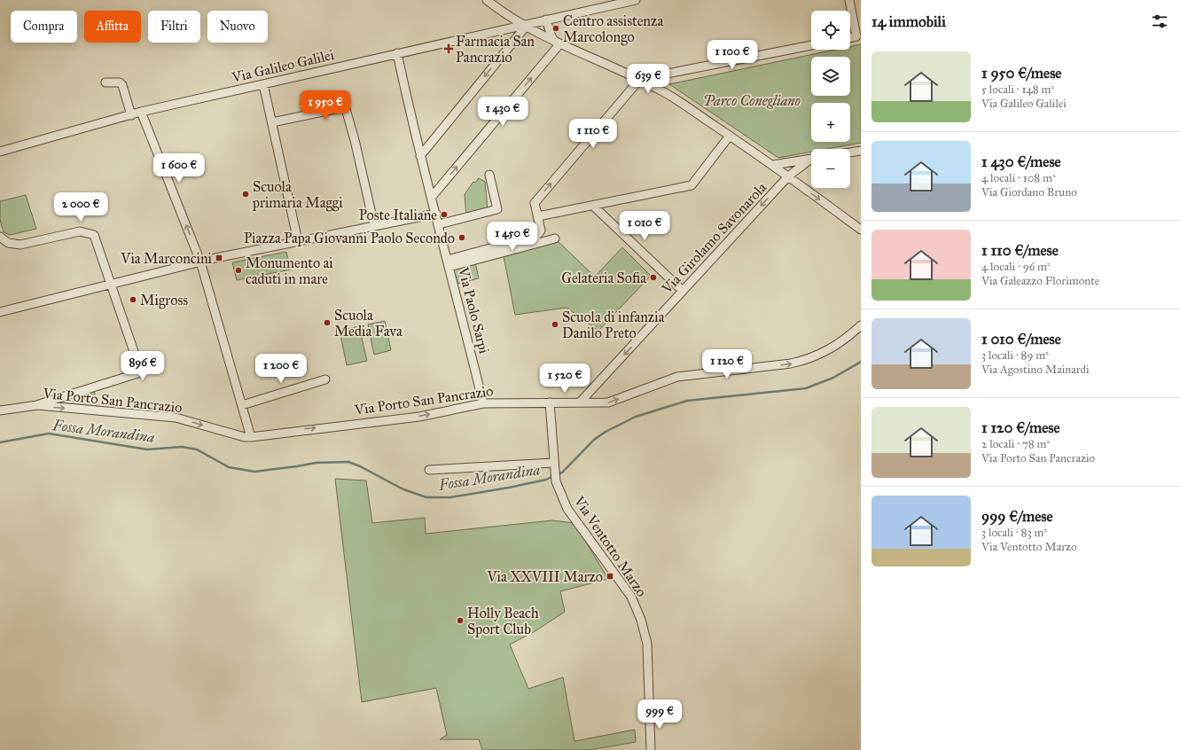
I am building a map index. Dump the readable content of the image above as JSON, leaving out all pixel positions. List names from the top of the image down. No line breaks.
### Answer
{"streets":{"street":["Via Galileo Galilei","Via Girolamo Savonarola","Via Paolo Sarpi","Via Porto San Pancrazio","Via Ventotto Marzo"]},"crossings":[["Via Galileo Galilei","Via Paolo Sarpi"],["Via Girolamo Savonarola","Via Porto San Pancrazio"],["Via Paolo Sarpi","Via Porto San Pancrazio"],["Via Porto San Pancrazio","Via Ventotto Marzo"]],"one_way":["Via Girolamo Savonarola"],"water":["Fossa Morandina"],"parks":["Parco Conegliano"],"places":{"other":["Centro assistenza Marcolongo","Scuola primaria Maggi","Poste Italiane","Piazza Papa Giovanni Paolo Secondo","Monumento ai caduti in mare","Gelateria Sofia","Migross","Scuola Media Fava","Scuola di infanzia Danilo Preto","Holly Beach Sport Club"],"health":["Farmacia San Pancrazio"],"transit":["Via Marconcini","Via XXVIII Marzo"]},"page":{"heading":"14 immobili","map_buttons":["+","−"],"chip":["Compra","Affitta","Filtri","Nuovo"],"price":["1 100 €","639 €","1 950 €","1 430 €","1 110 €","1 600 €","2 000 €","1 010 €","1 450 €","1 120 €","896 €","1 200 €","1 520 €","999 €"],"list":[{"name":"1 950 €/mese","note":"5 locali · 148 m² · Via Galileo Galilei"},{"name":"1 430 €/mese","note":"4 locali · 108 m² · Via Giordano Bruno"},{"name":"1 110 €/mese","note":"4 locali · 96 m² · Via Galeazzo Florimonte"},{"name":"1 010 €/mese","note":"3 locali · 89 m² · Via Agostino Mainardi"},{"name":"1 120 €/mese","note":"2 locali · 78 m² · Via Porto San Pancrazio"},{"name":"999 €/mese","note":"3 locali · 83 m² · Via Ventotto Marzo"}]}}
